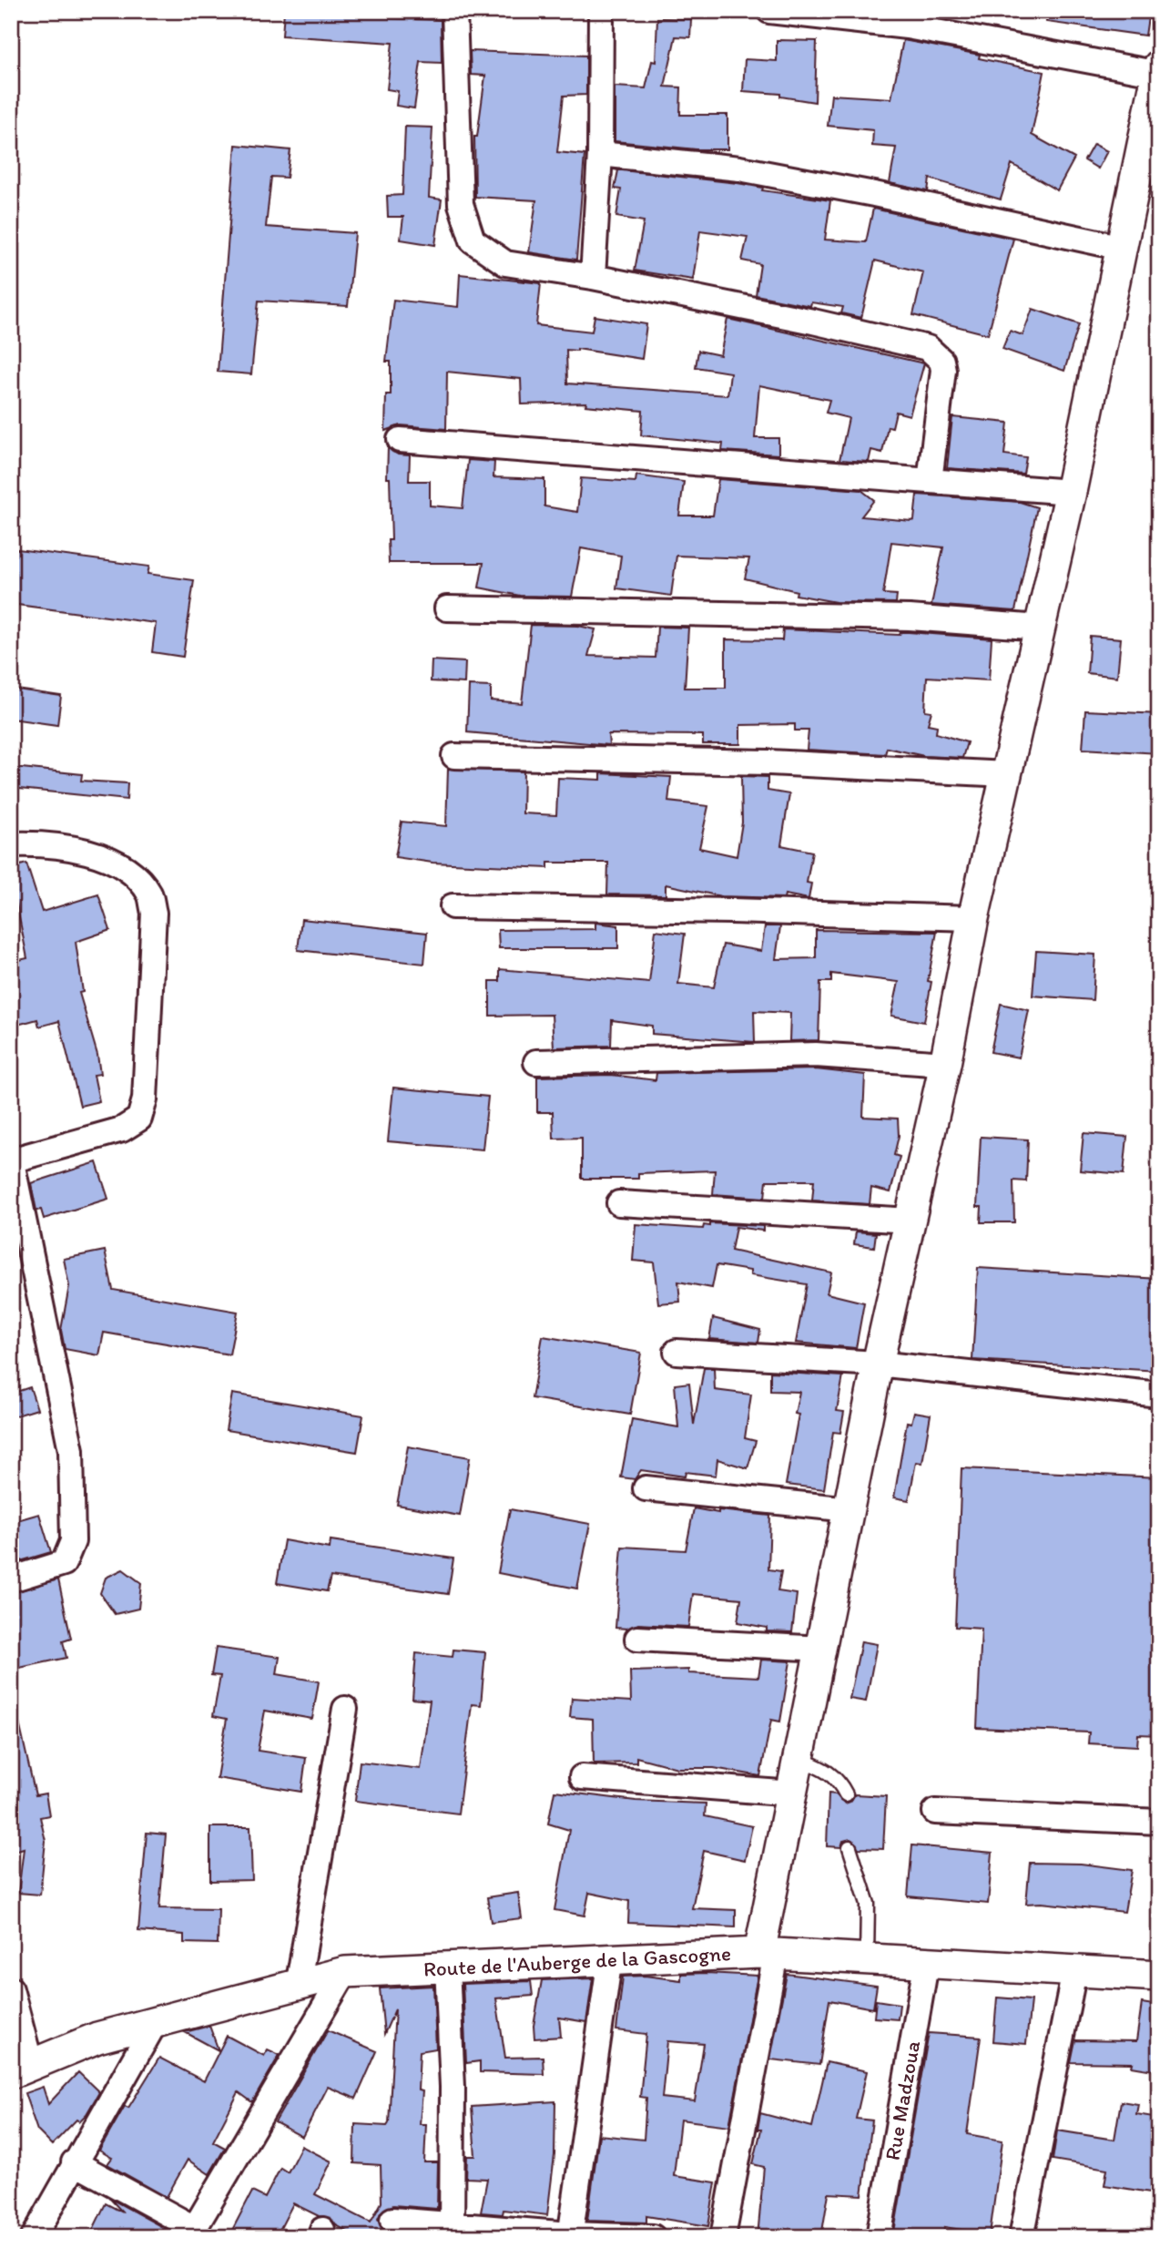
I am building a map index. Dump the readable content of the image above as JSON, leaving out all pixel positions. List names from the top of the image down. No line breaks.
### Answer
{"streets":{"street":["Route de l'Auberge de la Gascogne","Rue Madzoua"]},"crossings":[["Route de l'Auberge de la Gascogne","Rue Madzoua"]]}
